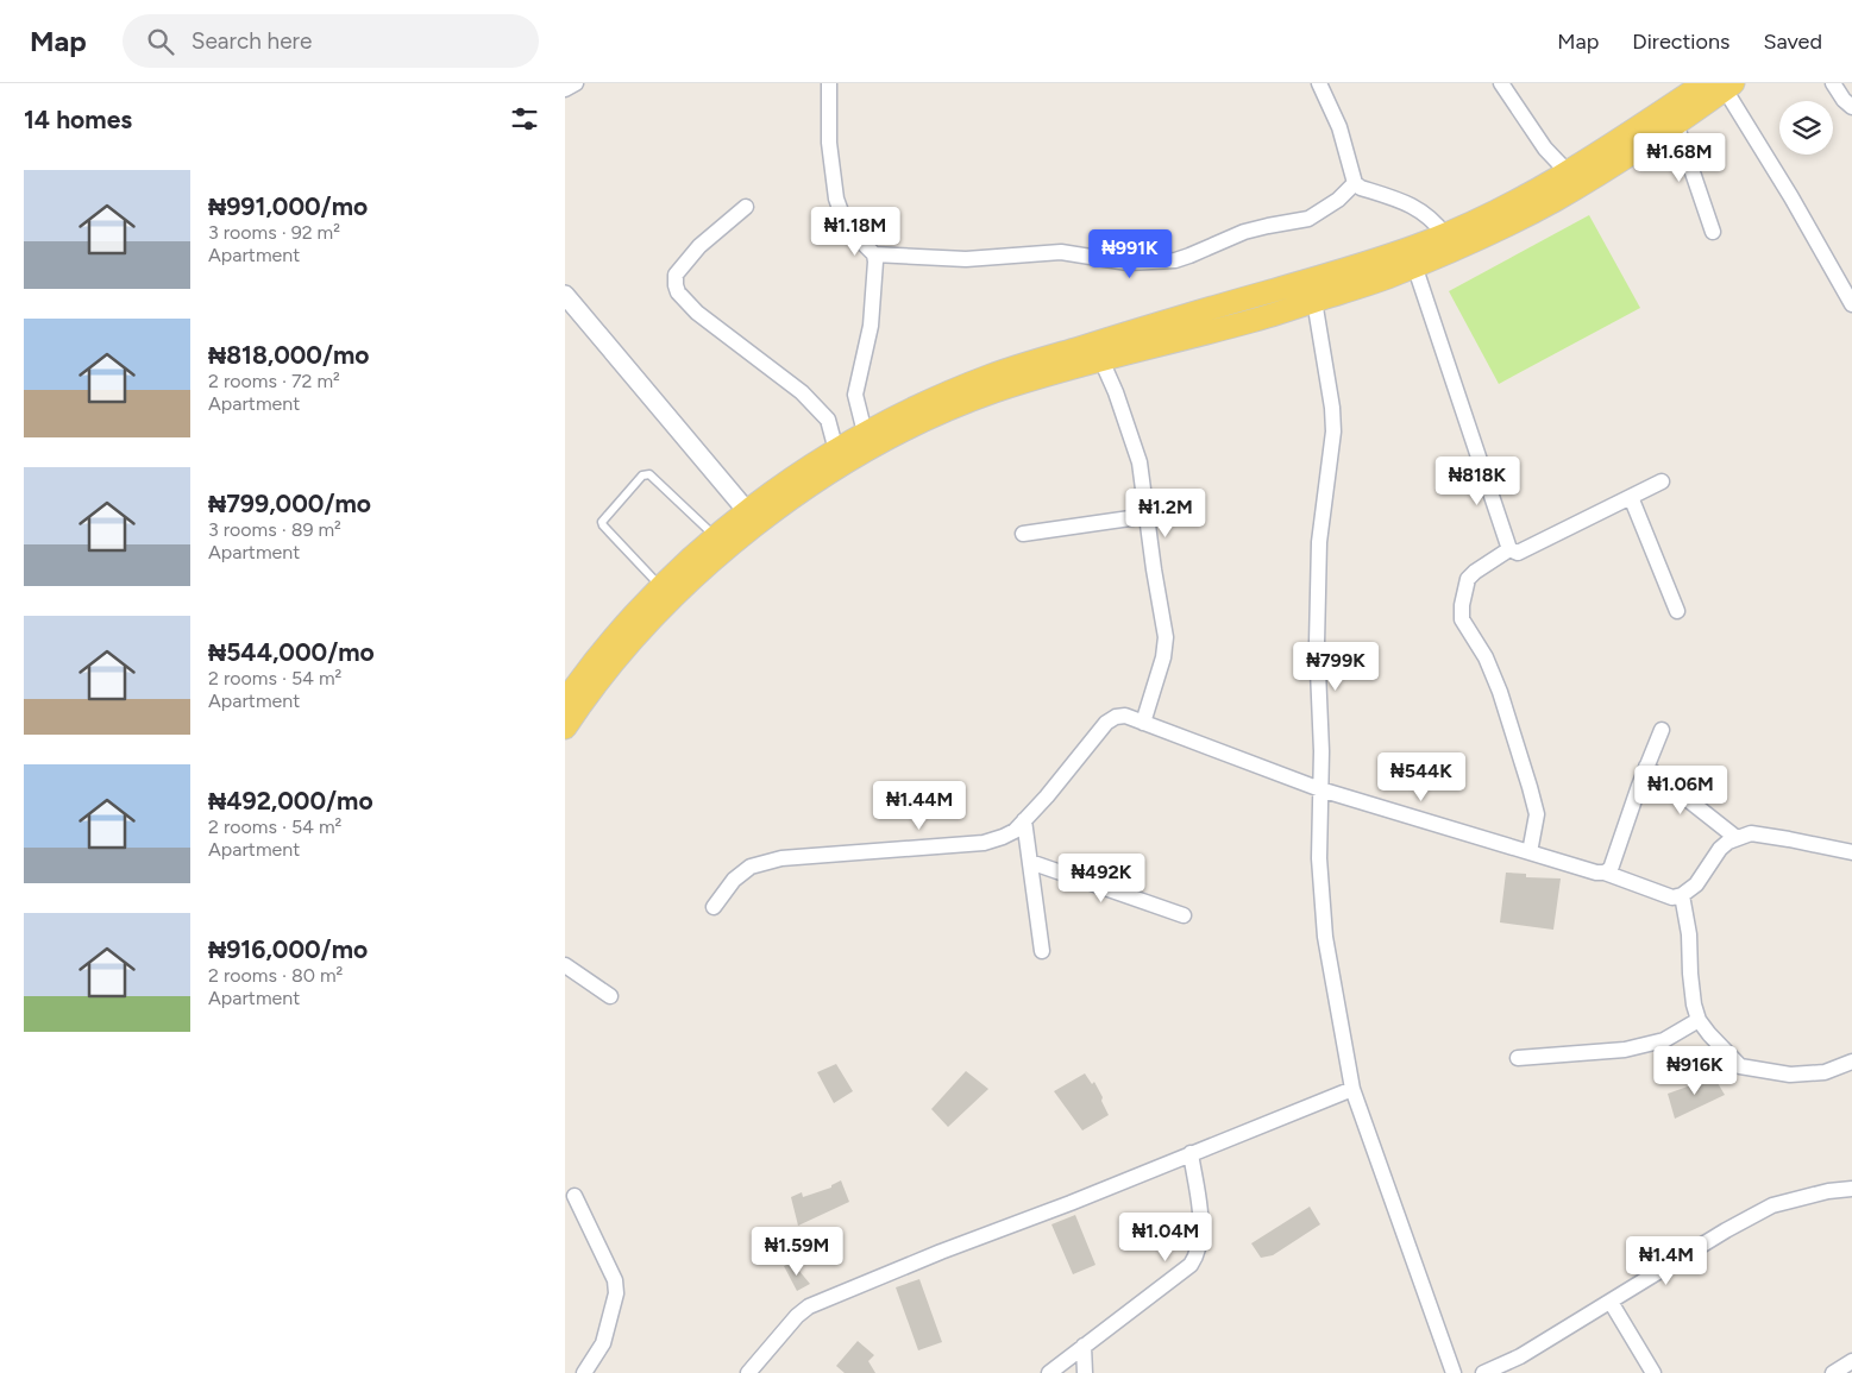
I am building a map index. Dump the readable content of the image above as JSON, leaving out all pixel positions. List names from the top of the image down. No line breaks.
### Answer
{"page":{"header":"Map","search":"Search here","nav":["Map","Directions","Saved"],"heading":"14 homes","price":["₦1.68M","₦1.18M","₦991K","₦818K","₦1.2M","₦799K","₦544K","₦1.06M","₦1.44M","₦492K","₦916K","₦1.04M","₦1.59M","₦1.4M"],"list":[{"name":"₦991,000/mo","note":"3 rooms · 92 m² · Apartment"},{"name":"₦818,000/mo","note":"2 rooms · 72 m² · Apartment"},{"name":"₦799,000/mo","note":"3 rooms · 89 m² · Apartment"},{"name":"₦544,000/mo","note":"2 rooms · 54 m² · Apartment"},{"name":"₦492,000/mo","note":"2 rooms · 54 m² · Apartment"},{"name":"₦916,000/mo","note":"2 rooms · 80 m² · Apartment"}]}}
